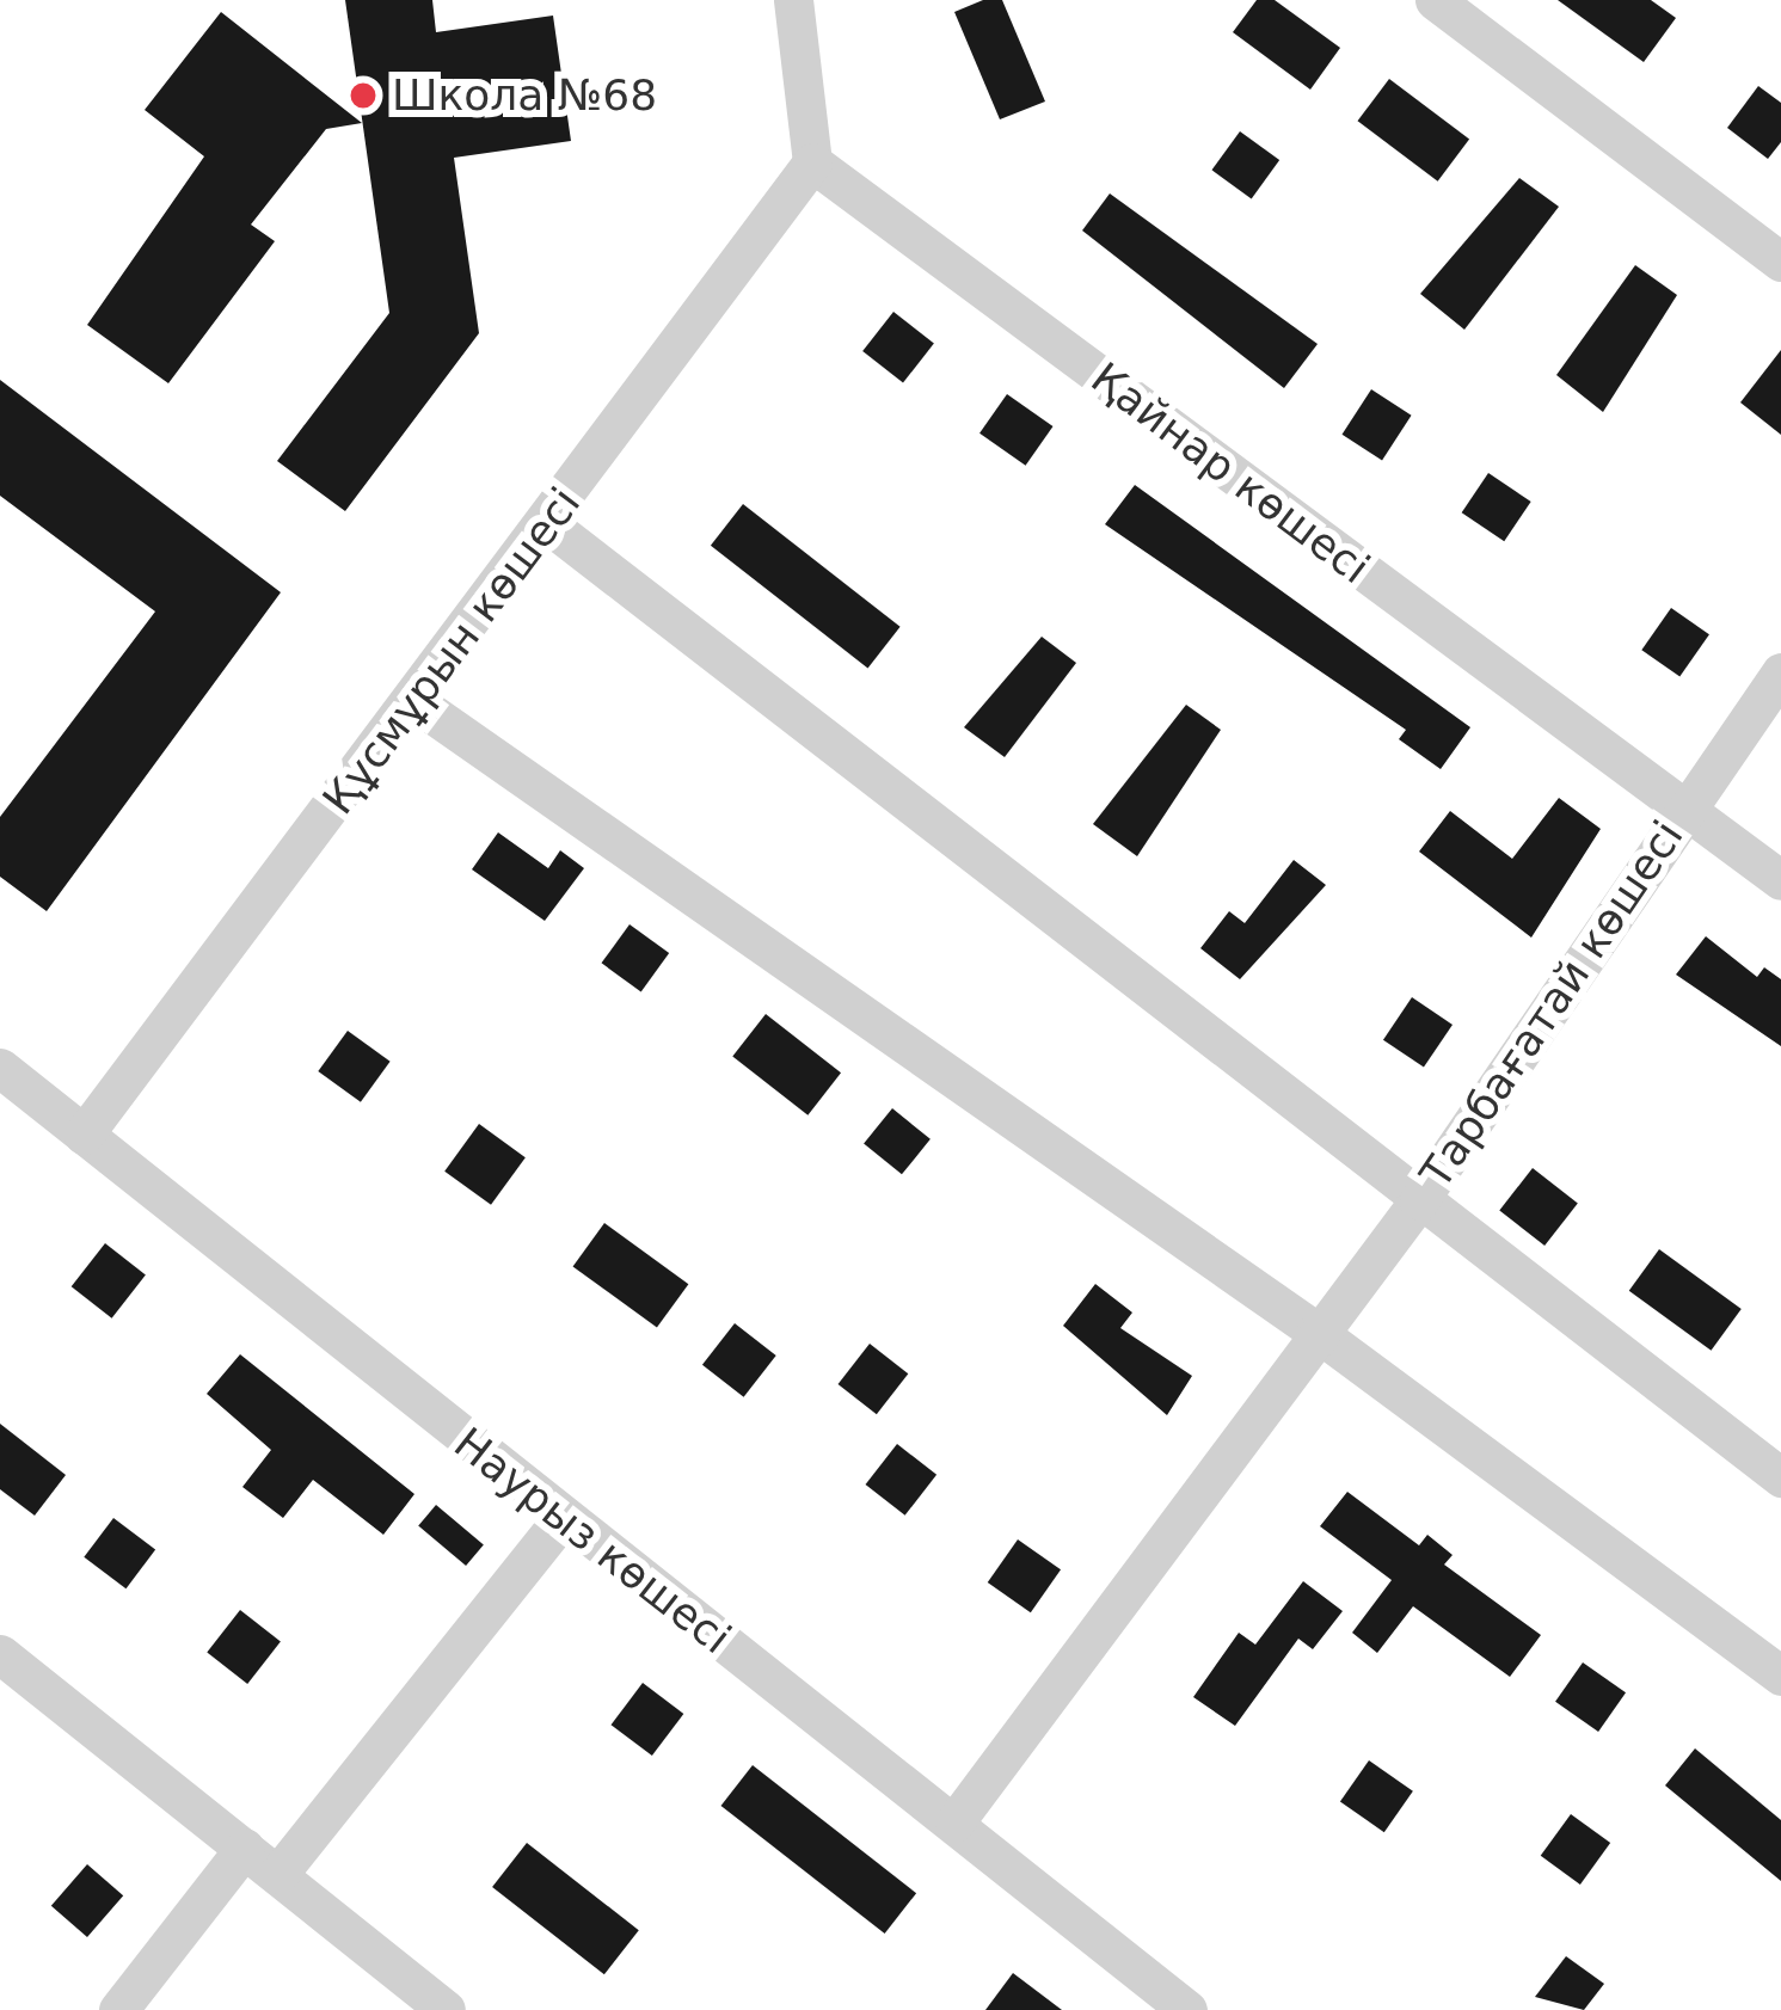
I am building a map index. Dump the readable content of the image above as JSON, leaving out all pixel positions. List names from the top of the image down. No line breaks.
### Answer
{"streets":{"street":["Қайнар көшесі","Құсмұрын көшесі","Тарбағатай көшесі","Наурыз көшесі"]},"crossings":[["Қайнар көшесі","Құсмұрын көшесі"],["Қайнар көшесі","Тарбағатай көшесі"],["Құсмұрын көшесі","Наурыз көшесі"],["Тарбағатай көшесі","Наурыз көшесі"]],"places":["Школа №68"]}
